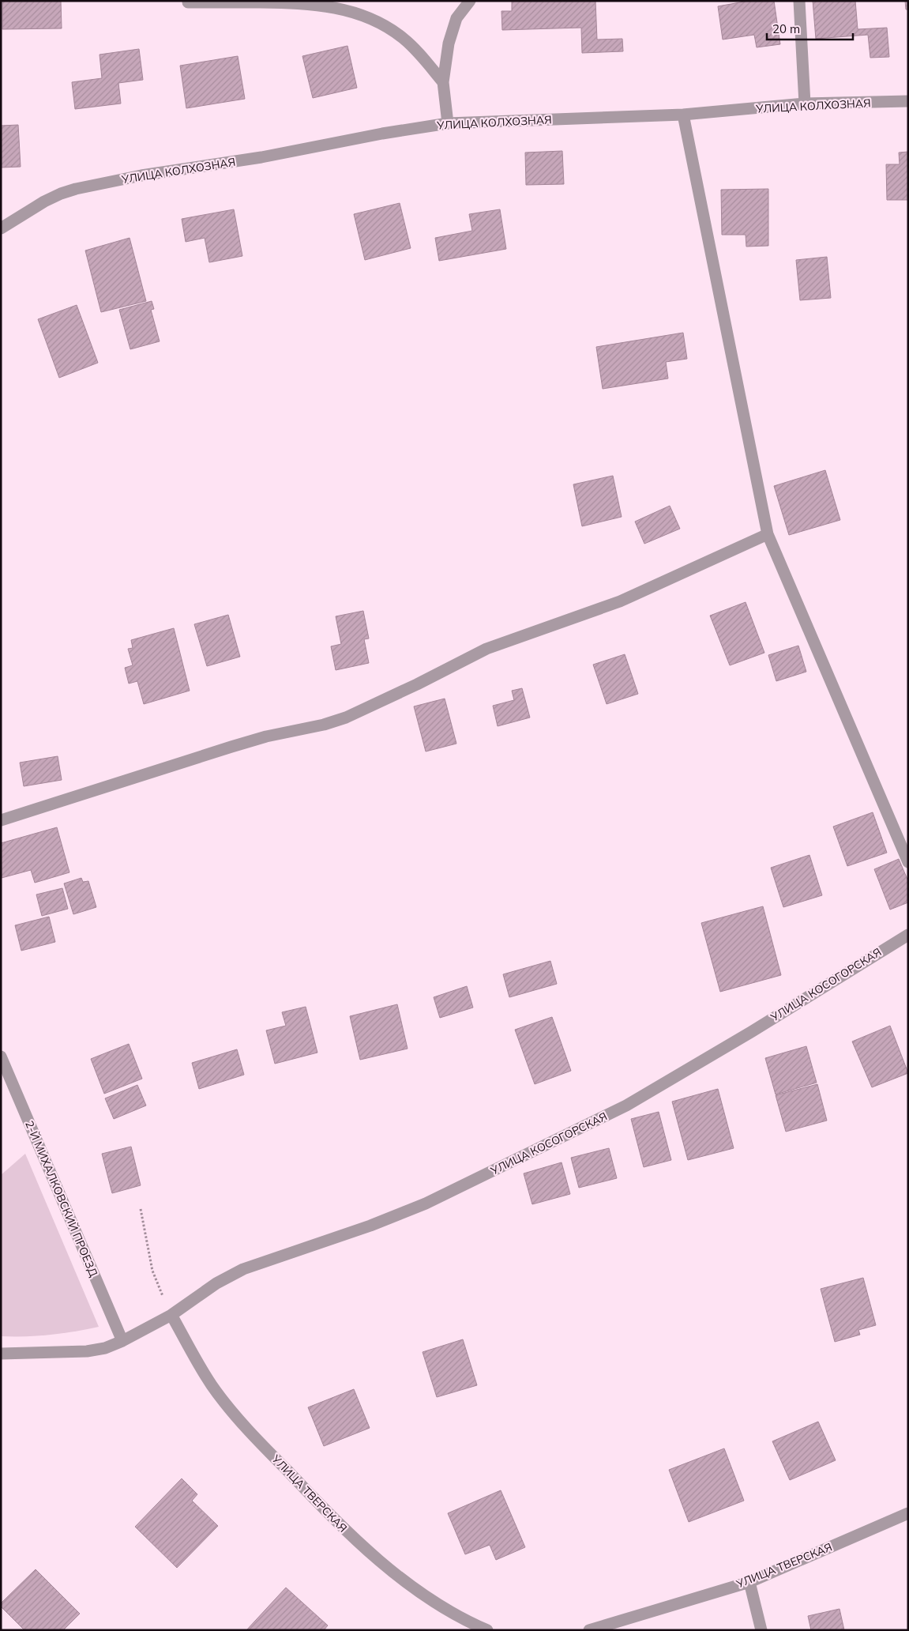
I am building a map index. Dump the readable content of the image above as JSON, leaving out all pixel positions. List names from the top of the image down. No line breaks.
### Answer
{"streets":{"street":["УЛИЦА КОЛХОЗНАЯ","УЛИЦА КОСОГОРСКАЯ","2-Й МИХАЛКОВСКИЙ ПРОЕЗД","УЛИЦА ТВЕРСКАЯ"]},"crossings":[["УЛИЦА КОСОГОРСКАЯ","2-Й МИХАЛКОВСКИЙ ПРОЕЗД"],["УЛИЦА КОСОГОРСКАЯ","УЛИЦА ТВЕРСКАЯ"]],"scale_bar":"20 m"}
